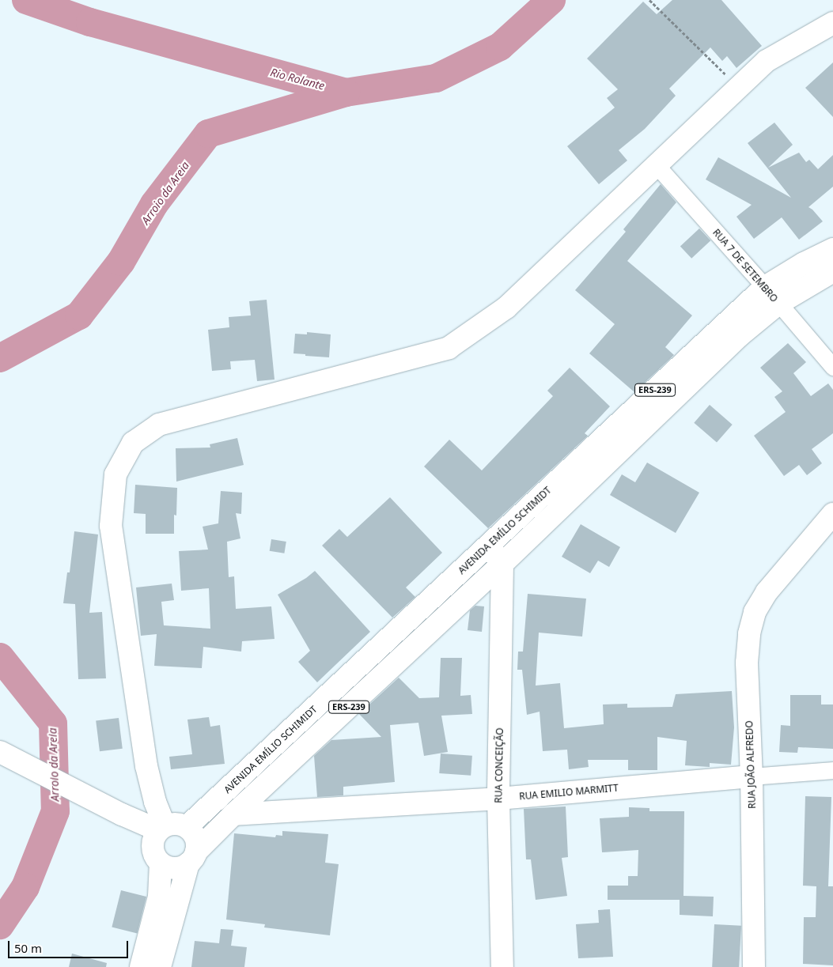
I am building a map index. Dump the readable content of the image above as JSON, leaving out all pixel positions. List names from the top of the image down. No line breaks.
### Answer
{"streets":{"main road":["ERS-239","AVENIDA EMÍLIO SCHIMIDT","RUA JOÃO ALFREDO","RUA CONCEIÇÃO","RUA EMILIO MARMITT"],"street":["RUA 7 DE SETEMBRO"]},"crossings":[["RUA 7 DE SETEMBRO","ERS-239"],["RUA 7 DE SETEMBRO","AVENIDA EMÍLIO SCHIMIDT"],["ERS-239","AVENIDA EMÍLIO SCHIMIDT"],["ERS-239","RUA CONCEIÇÃO"],["ERS-239","RUA EMILIO MARMITT"],["RUA JOÃO ALFREDO","RUA EMILIO MARMITT"],["RUA CONCEIÇÃO","RUA EMILIO MARMITT"]],"water":["Rio Rolante","Arroio da Areia"],"scale_bar":"50 m"}
